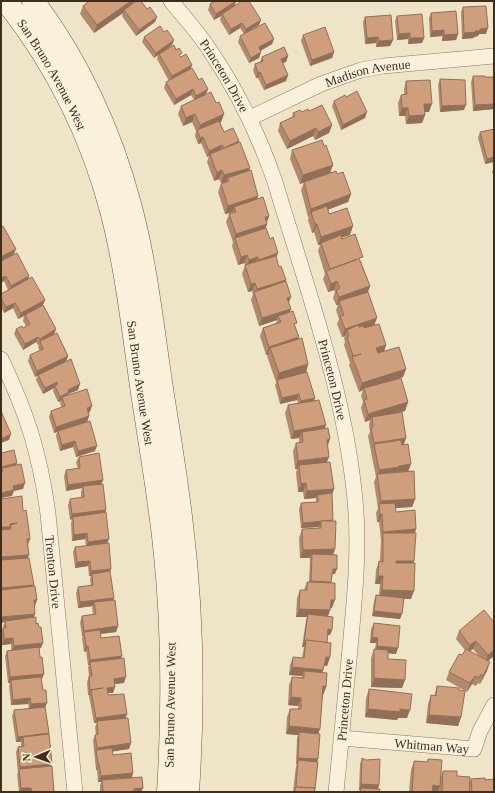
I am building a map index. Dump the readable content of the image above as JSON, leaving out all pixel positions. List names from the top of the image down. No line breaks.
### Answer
{"streets":{"main road":["San Bruno Avenue West"],"street":["Madison Avenue","Princeton Drive","Trenton Drive","Whitman Way"]},"crossings":[["Madison Avenue","Princeton Drive"],["Princeton Drive","Whitman Way"]],"north":"left"}
